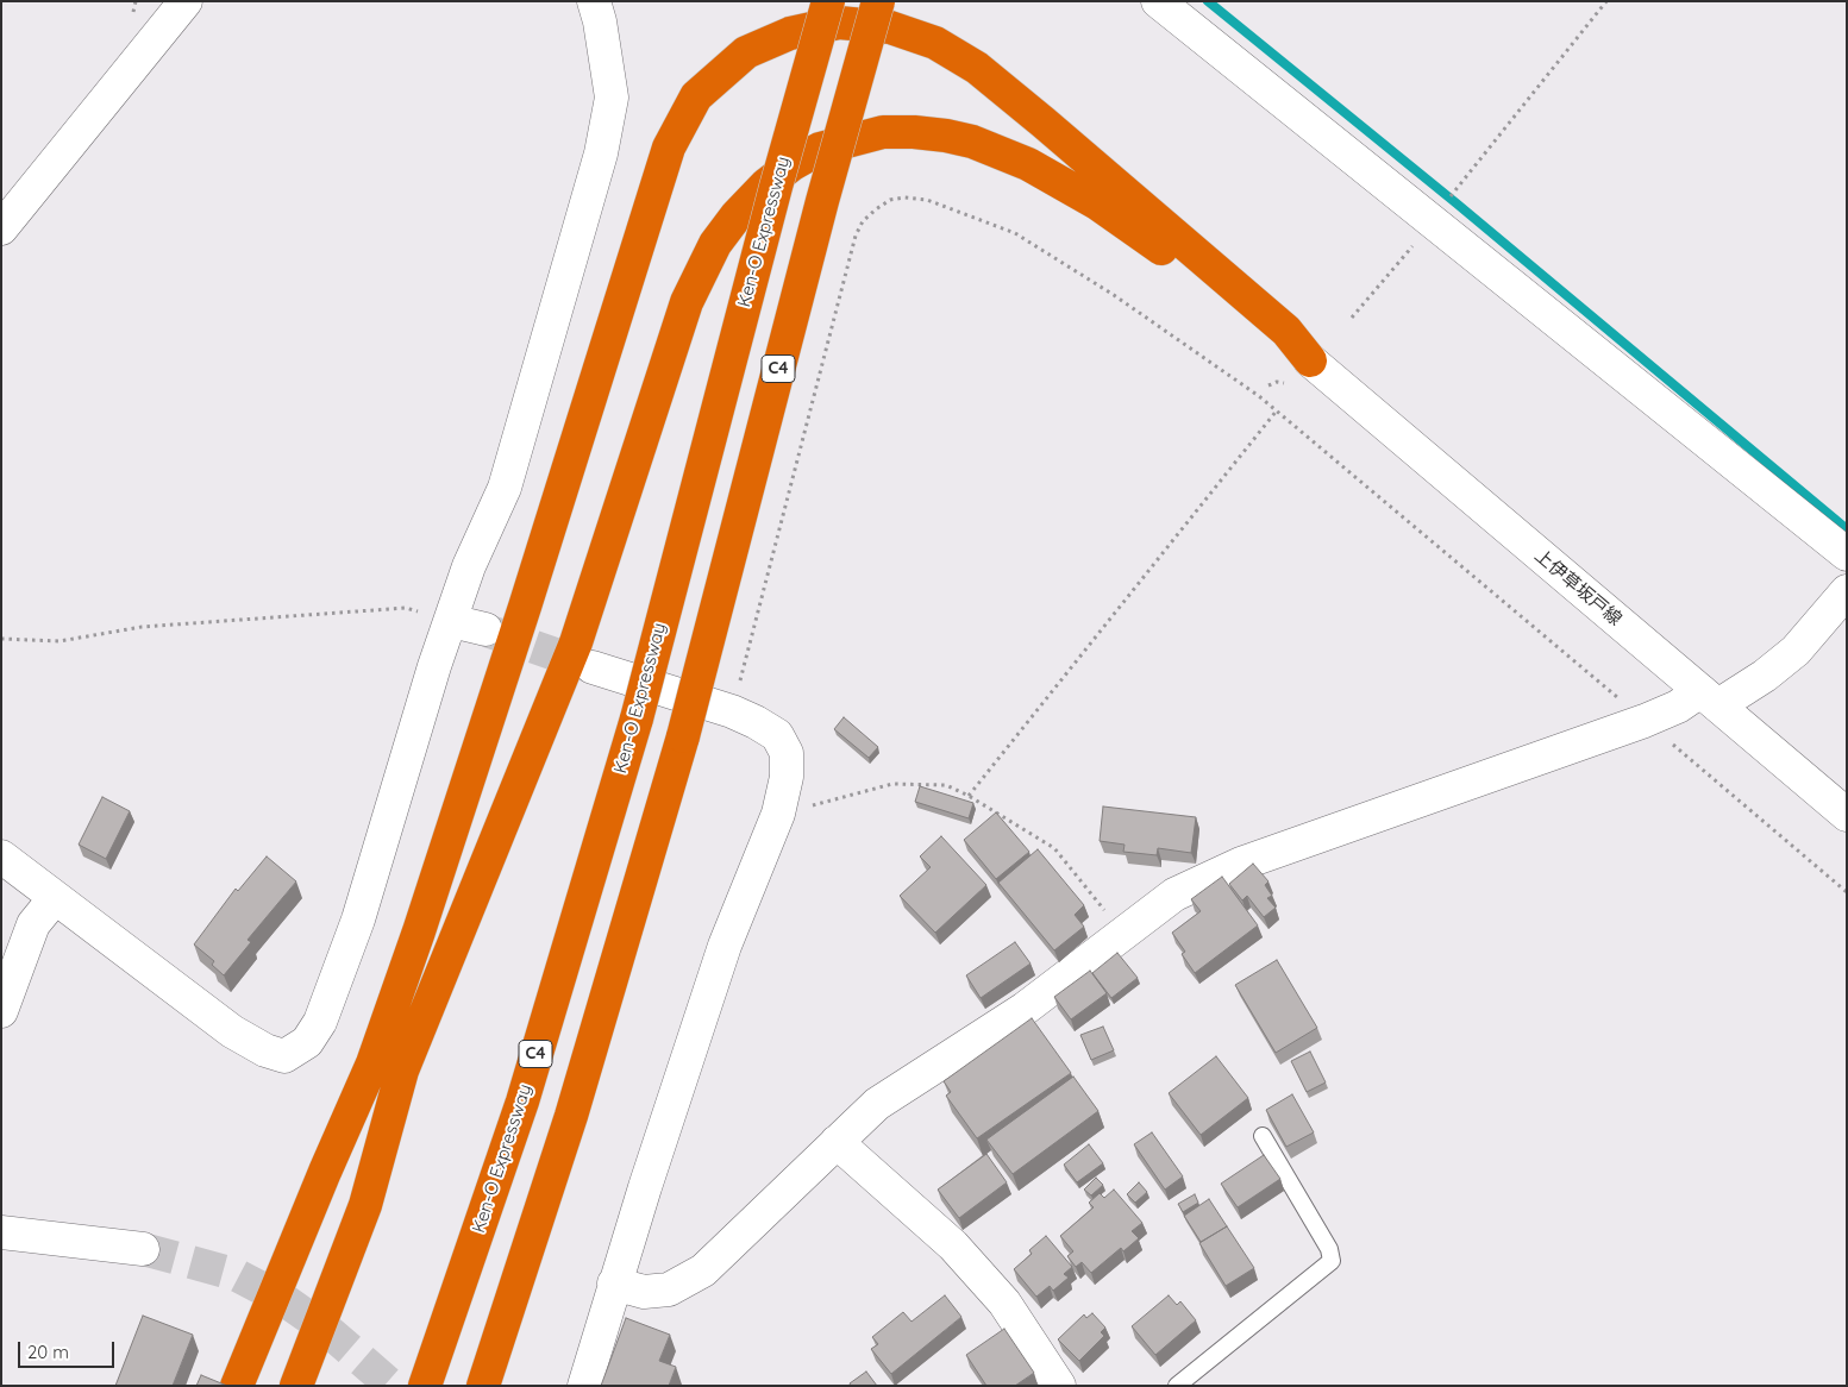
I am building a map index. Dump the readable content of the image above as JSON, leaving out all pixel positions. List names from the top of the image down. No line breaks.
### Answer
{"streets":{"highway":["Ken-O Expressway","C4"],"street":["上伊草坂戸線"]},"scale_bar":"20 m"}
